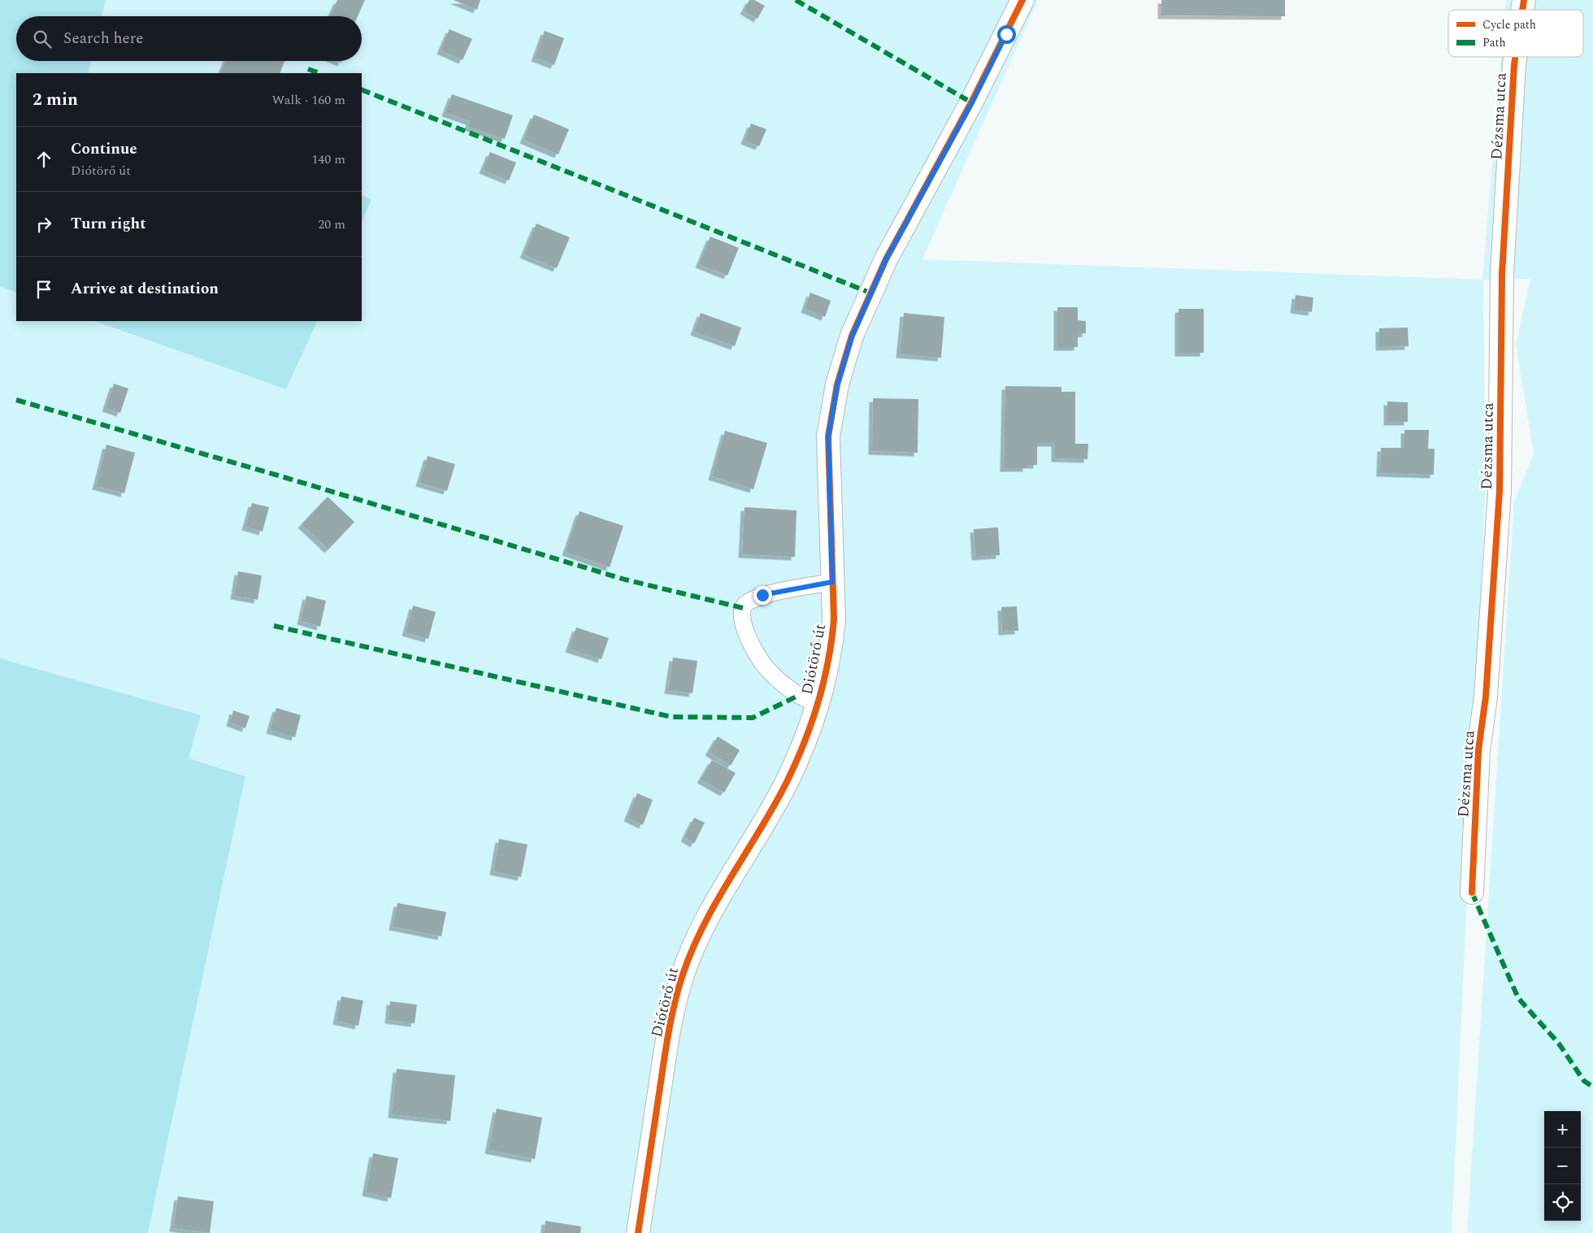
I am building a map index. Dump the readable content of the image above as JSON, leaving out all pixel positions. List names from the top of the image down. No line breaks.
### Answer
{"streets":{"street":["Dézsma utca","Diótörő út"]},"legend":["Cycle path","Path"],"page":{"search":"Search here","heading":["2 min","Walk · 160 m"],"list":[["Continue","Diótörő út","140 m"],["Turn right","20 m"],"Arrive at destination"],"map_buttons":["+","−"]}}
